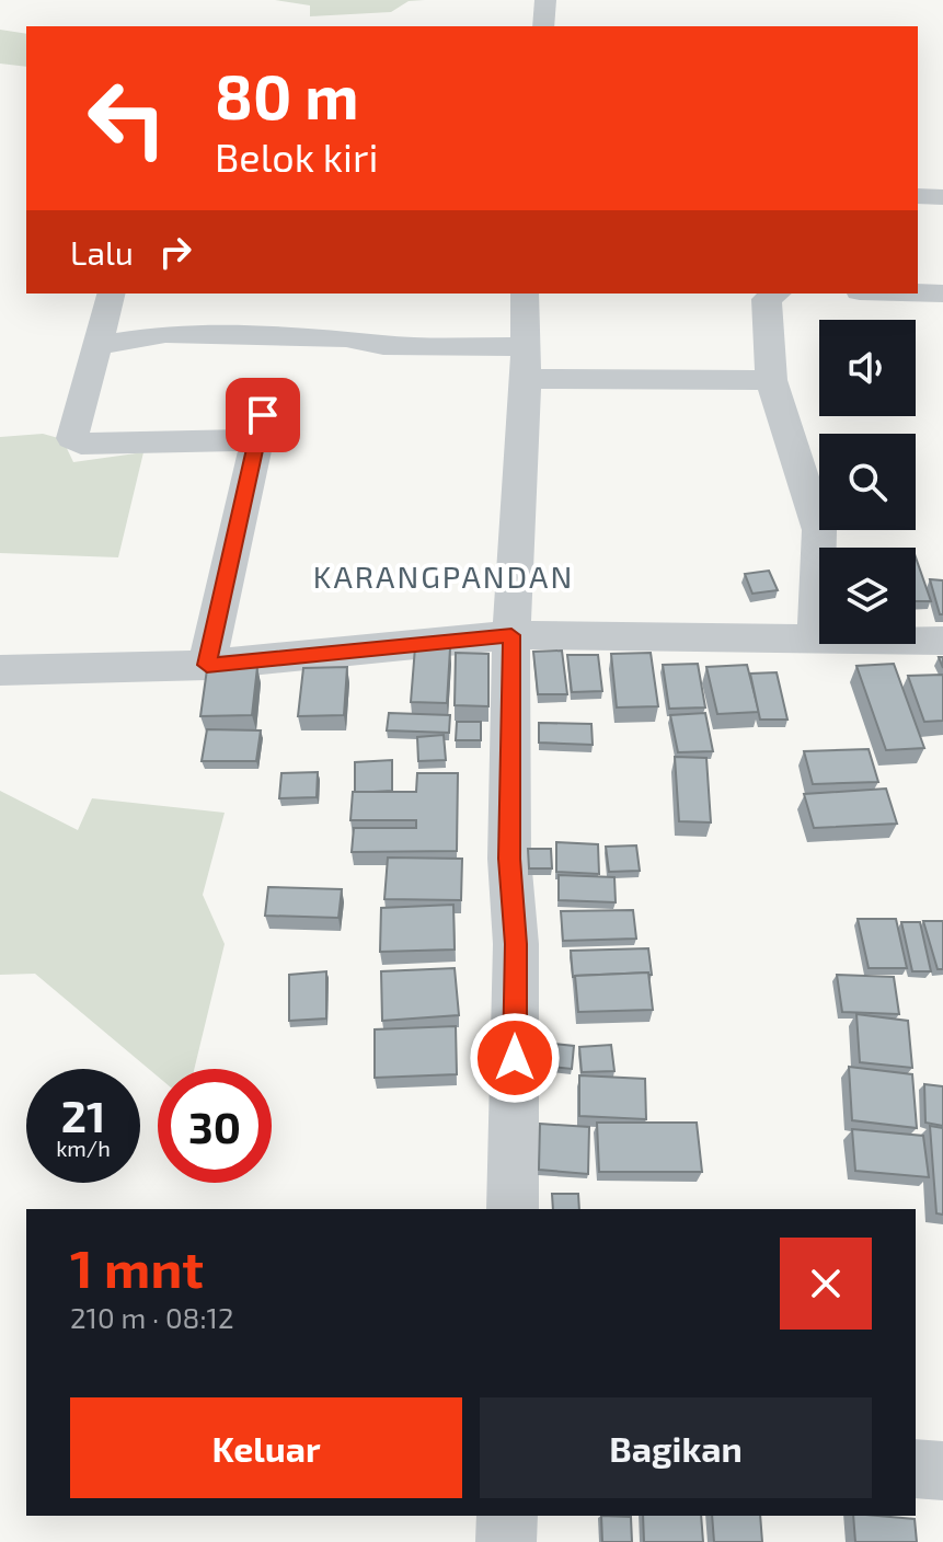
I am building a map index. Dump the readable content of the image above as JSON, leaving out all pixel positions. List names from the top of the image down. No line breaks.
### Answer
{"districts":["KARANGPANDAN"],"page":{"turn":["80 m","Belok kiri"],"then":"Lalu","speed":"21 km/h","limit":"30","heading":["1 mnt","210 m · 08:12"],"buttons":["Keluar","Bagikan"]}}
